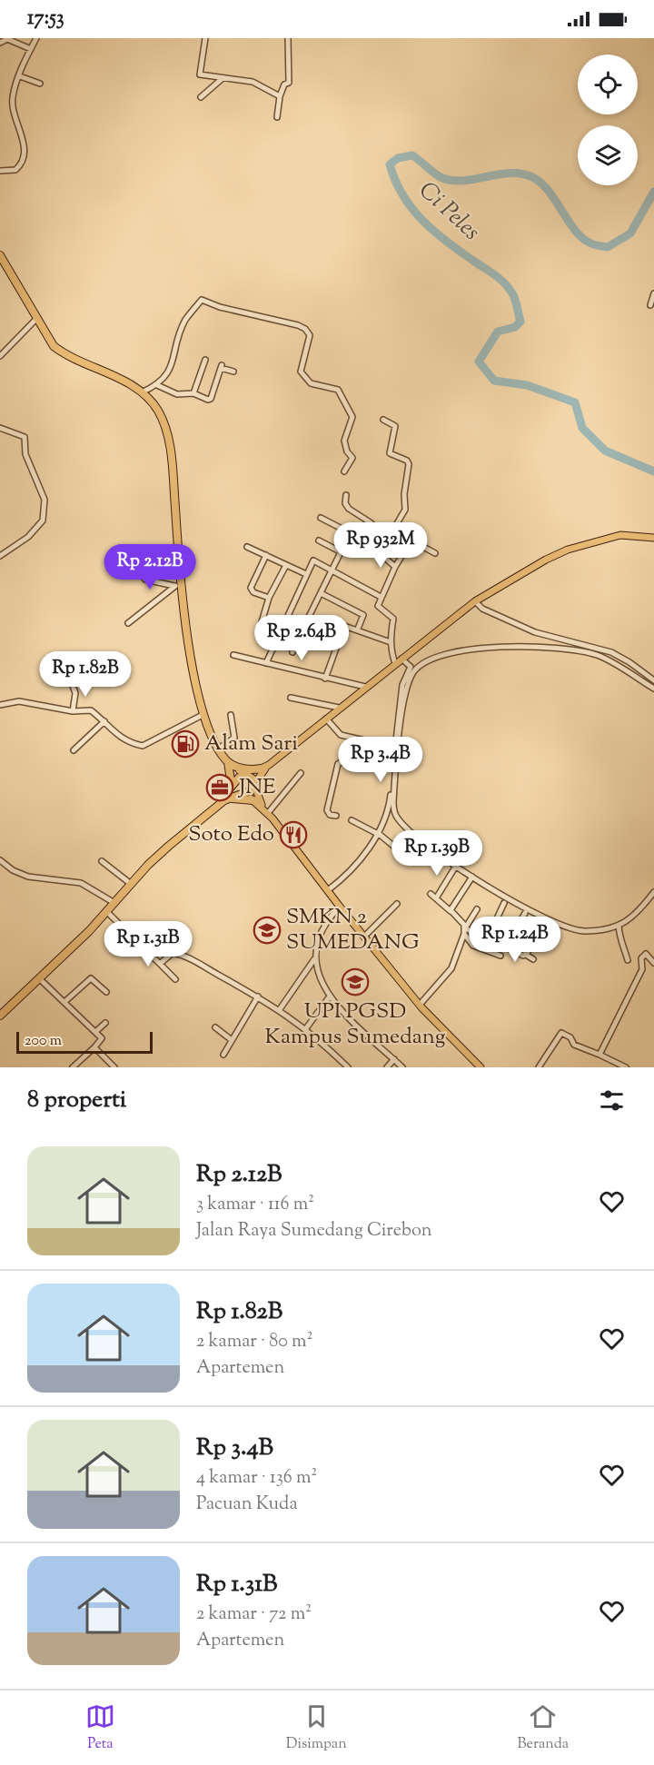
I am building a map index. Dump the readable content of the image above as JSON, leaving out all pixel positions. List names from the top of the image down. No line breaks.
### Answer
{"water":["Ci Peles"],"places":{"fuel station":["Alam Sari"],"office":["JNE"],"restaurant":["Soto Edo"],"school or university":["SMKN 2 SUMEDANG","UPI PGSD Kampus Sumedang"]},"scale_bar":"200 m","page":{"status":"17:53","price":["Rp 932M","Rp 2.12B","Rp 2.64B","Rp 1.82B","Rp 3.4B","Rp 1.39B","Rp 1.24B","Rp 1.31B"],"scale":"200 m","heading":"8 properti","list":[{"name":"Rp 2.12B","note":"3 kamar · 116 m² · Jalan Raya Sumedang Cirebon"},{"name":"Rp 1.82B","note":"2 kamar · 80 m² · Apartemen"},{"name":"Rp 3.4B","note":"4 kamar · 136 m² · Pacuan Kuda"},{"name":"Rp 1.31B","note":"2 kamar · 72 m² · Apartemen"}],"tabs":["Peta","Disimpan","Beranda"]}}
